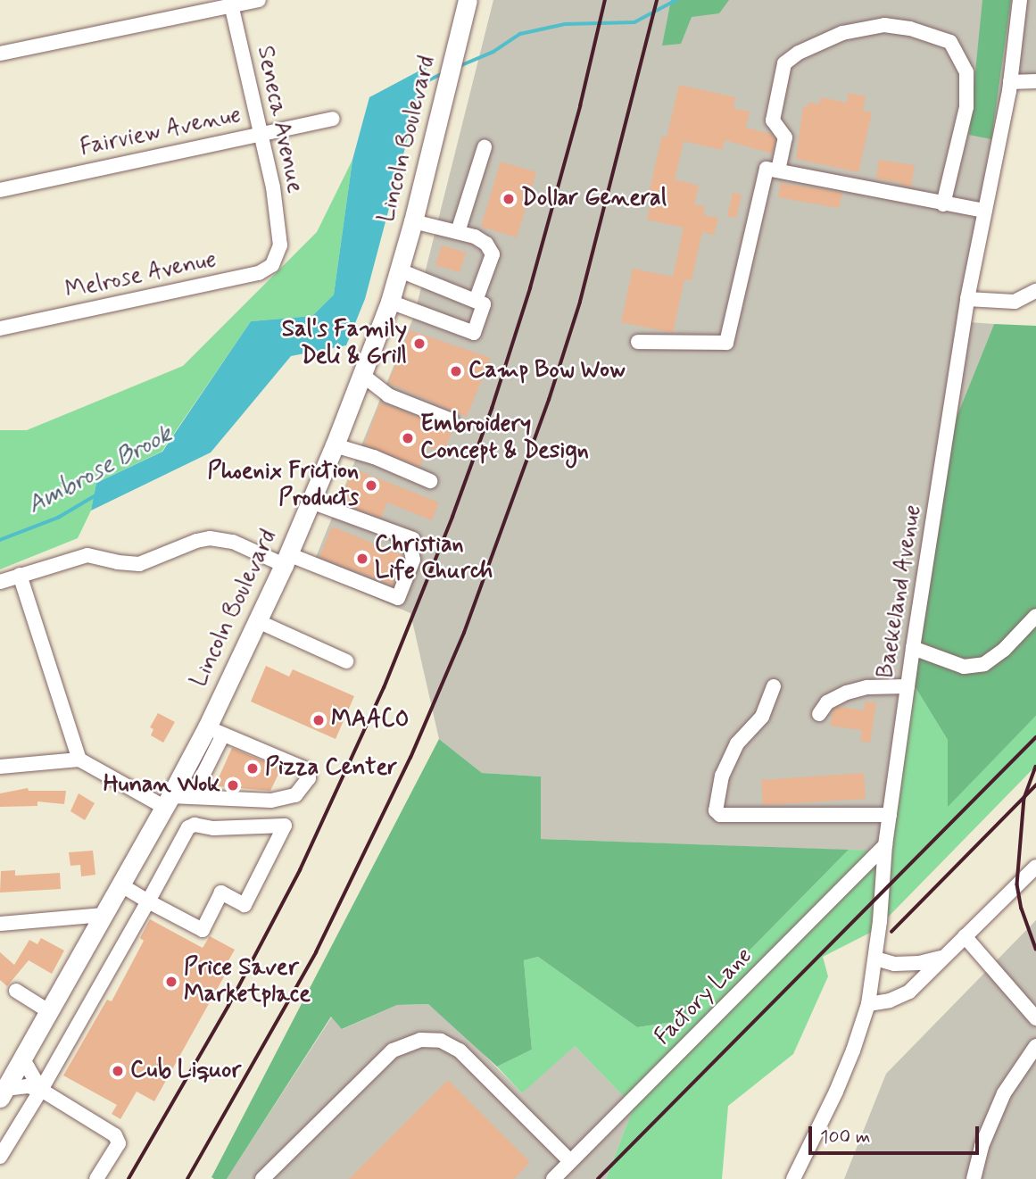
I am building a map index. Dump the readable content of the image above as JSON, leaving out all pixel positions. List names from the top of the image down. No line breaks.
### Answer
{"streets":{"main road":["Lincoln Boulevard"],"street":["Seneca Avenue","Fairview Avenue","Melrose Avenue","Baekeland Avenue","Factory Lane"]},"crossings":[["Seneca Avenue","Fairview Avenue"],["Seneca Avenue","Melrose Avenue"],["Baekeland Avenue","Factory Lane"]],"water":["Ambrose Brook"],"places":["Dollar General","Sal's Family Deli & Grill","Camp Bow Wow","Embroidery Concept & Design","Phoenix Friction Products","Christian Life Church","MAACO","Pizza Center","Hunan Wok","Price Saver Marketplace","Cub Liquor"],"scale_bar":"100 m"}
